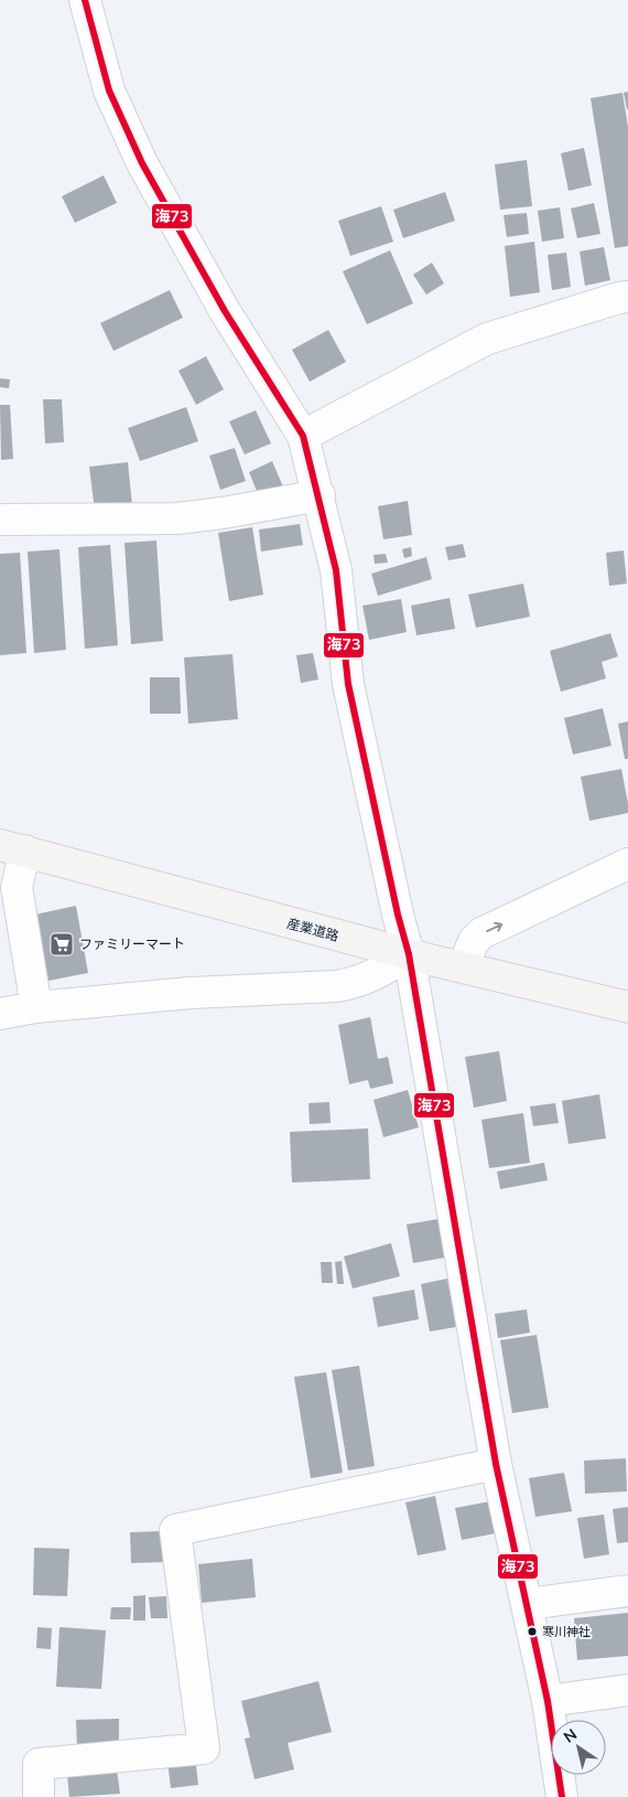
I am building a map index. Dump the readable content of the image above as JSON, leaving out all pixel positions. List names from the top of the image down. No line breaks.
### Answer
{"streets":{"main road":["産業道路"]},"places":{"supermarket":["ファミリーマート"],"other":["寒川神社"]},"lines":["transit line 海73"],"north":"top left"}
